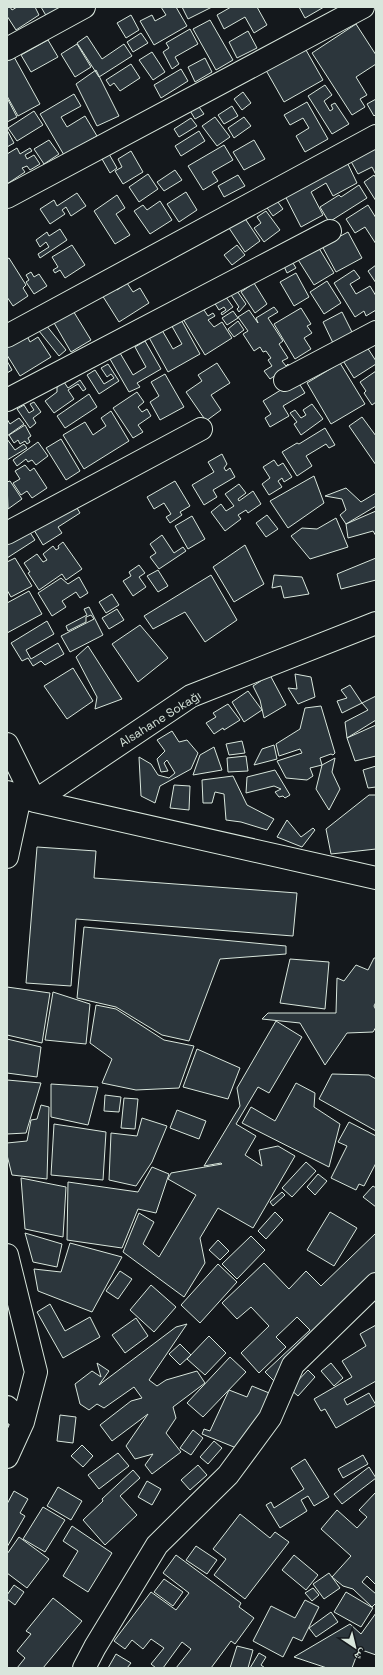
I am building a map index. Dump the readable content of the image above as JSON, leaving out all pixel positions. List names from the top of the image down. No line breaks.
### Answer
{"streets":{"street":["Alsahane Sokağı"]},"north":"bottom right"}
